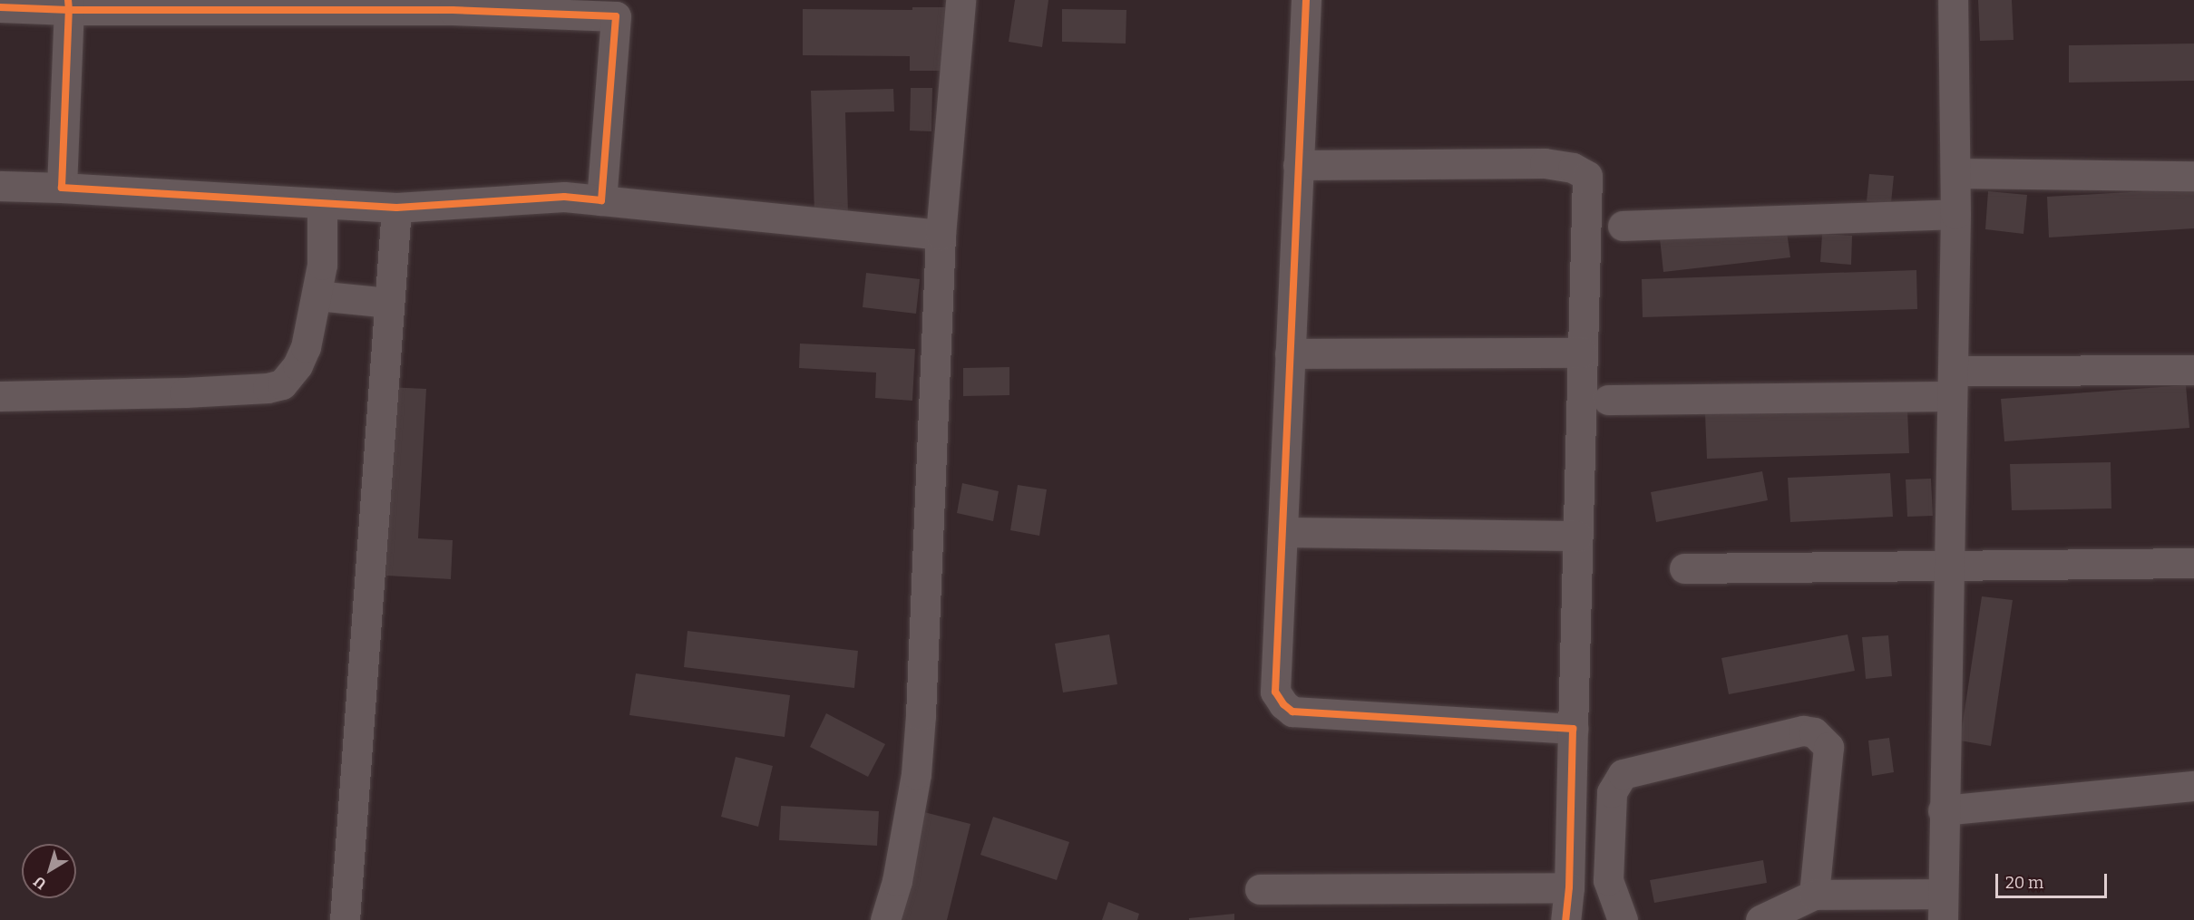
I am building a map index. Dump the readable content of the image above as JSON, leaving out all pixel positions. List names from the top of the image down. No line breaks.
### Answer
{"scale_bar":"20 m","north":"bottom left"}
